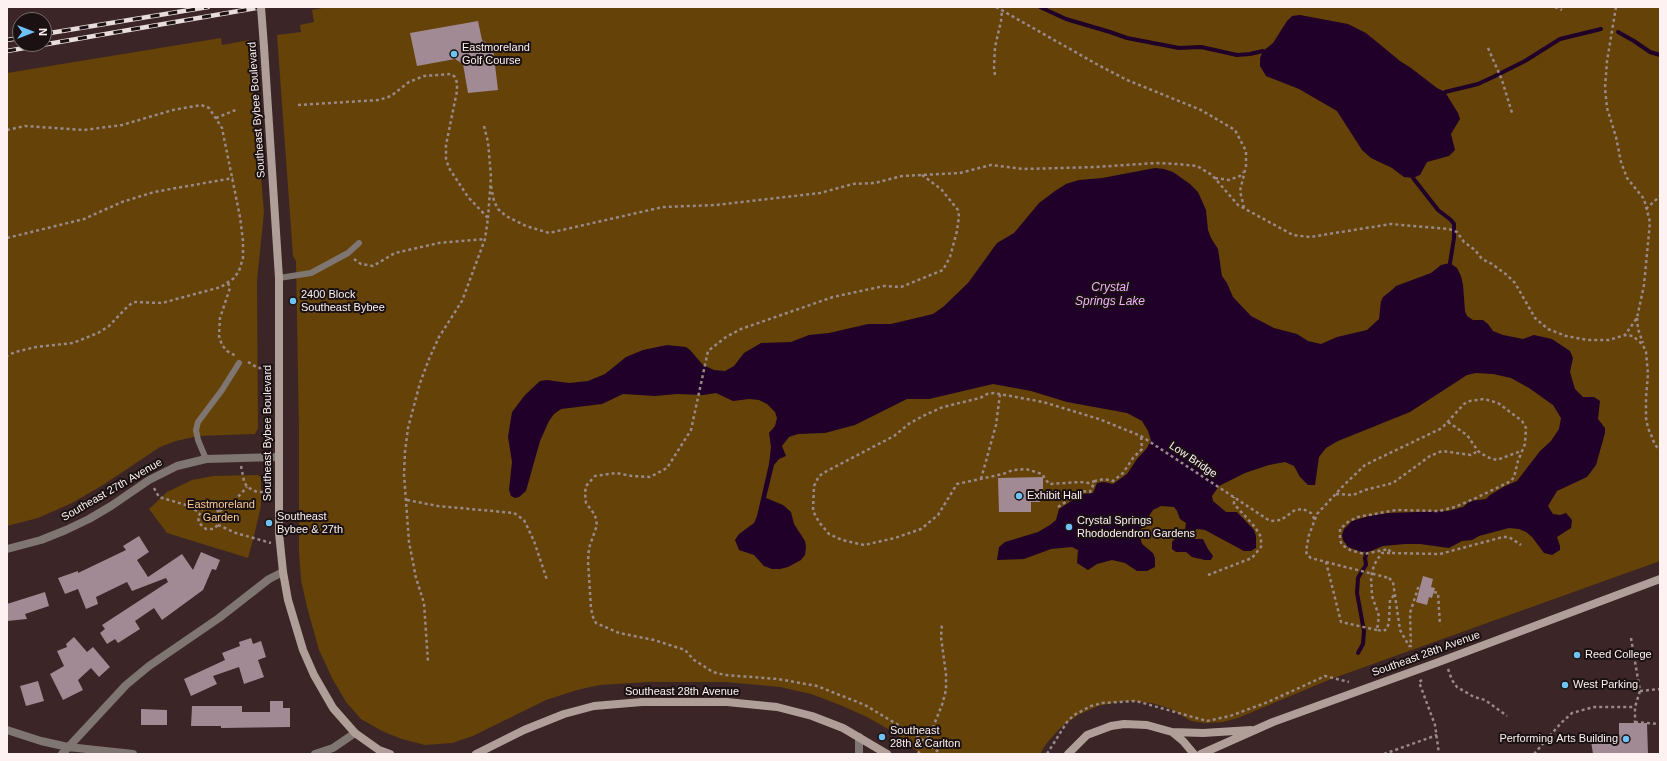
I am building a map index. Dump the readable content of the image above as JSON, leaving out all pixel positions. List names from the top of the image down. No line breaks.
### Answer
{"streets":{"main road":["Southeast Bybee Boulevard","Southeast 28th Avenue"],"street":["Southeast 27th Avenue"],"path":["Low Bridge"]},"crossings":[["Southeast Bybee Boulevard","Southeast 27th Avenue"]],"water":["Crystal Springs Lake"],"parks":["Eastmoreland Garden"],"places":["Eastmoreland Golf Course","2400 Block Southeast Bybee","Exhibit Hall","Southeast Bybee & 27th","Crystal Springs Rhododendron Gardens","Reed College","West Parking","Southeast 28th & Carlton","Performing Arts Building"],"north":"right"}
